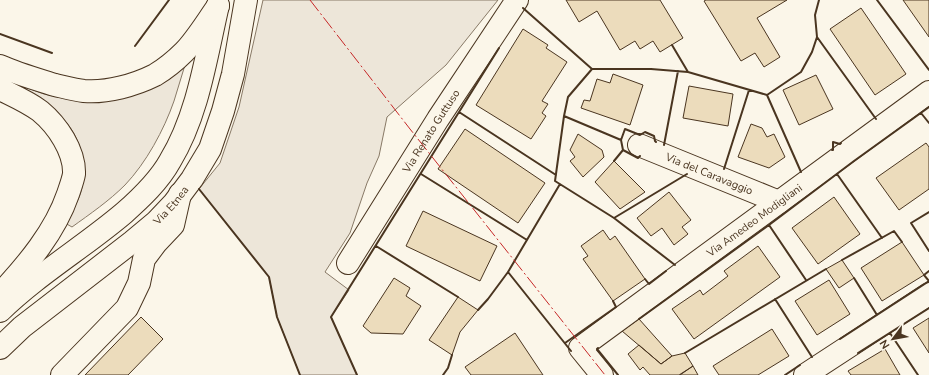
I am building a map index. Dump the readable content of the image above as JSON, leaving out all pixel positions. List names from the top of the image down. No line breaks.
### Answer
{"streets":{"main road":["Via Renato Guttuso","Via del Caravaggio","Via Etnea","Via Amedeo Modigliani"]},"crossings":[["Via del Caravaggio","Via Amedeo Modigliani"]],"north":"bottom left"}
